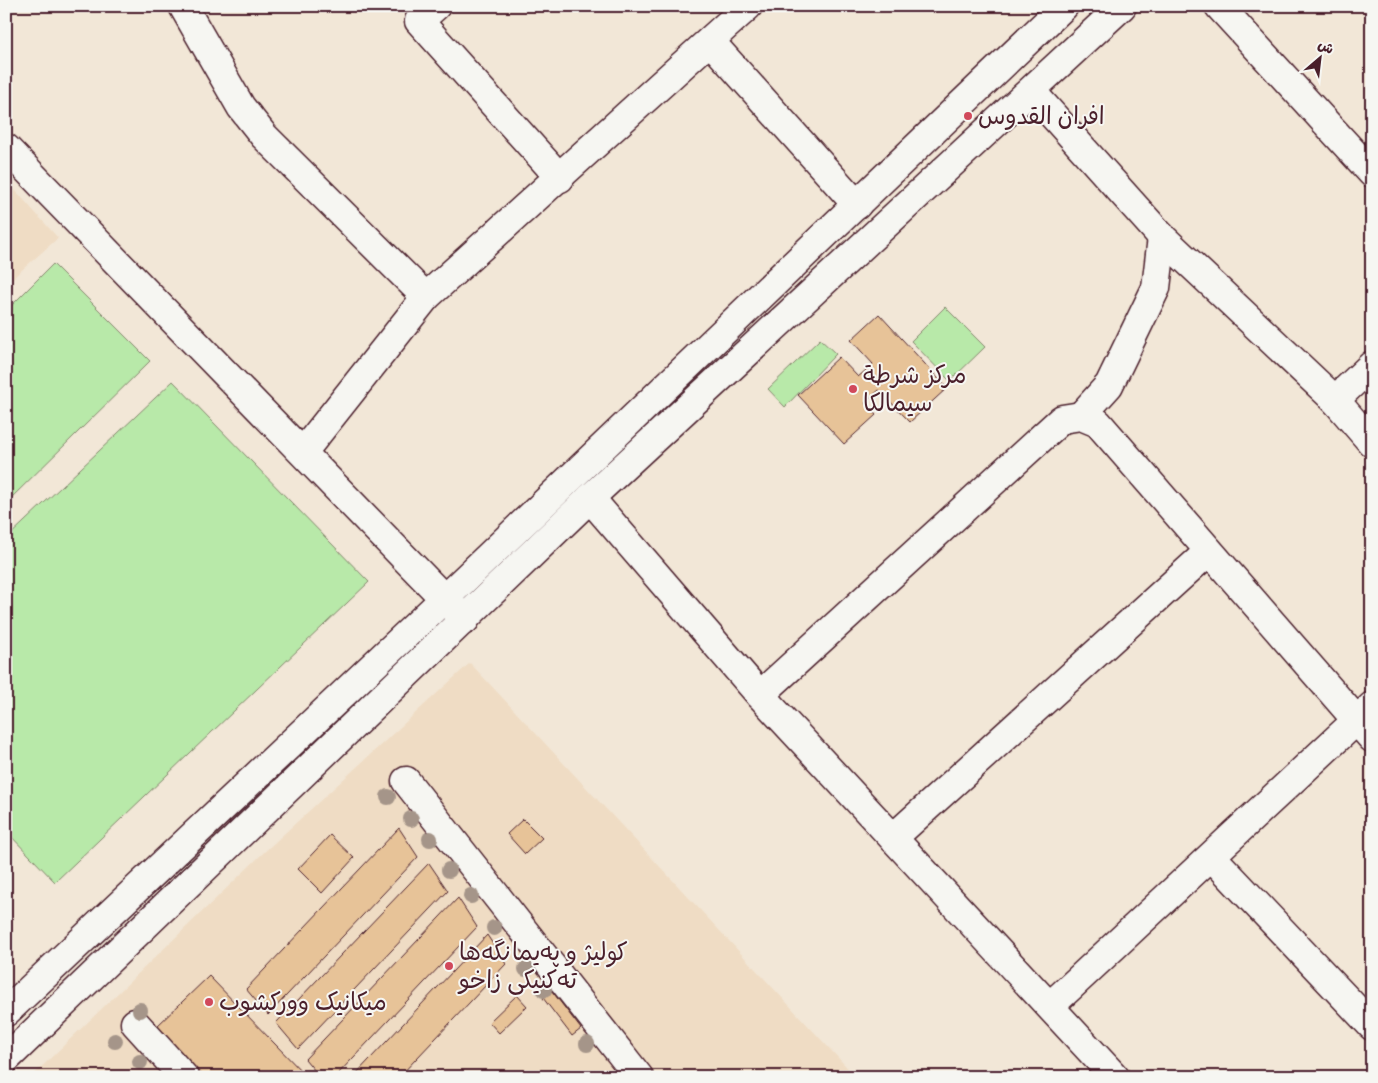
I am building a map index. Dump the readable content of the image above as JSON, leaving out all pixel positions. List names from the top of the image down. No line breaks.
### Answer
{"places":["افران القدوس","مركز شرطة سيمالكا","كوليژ و په‌يمانگه‌ها ته‌كنيكى زاخو","میکانیک وورکشوب"],"north":"top right"}
